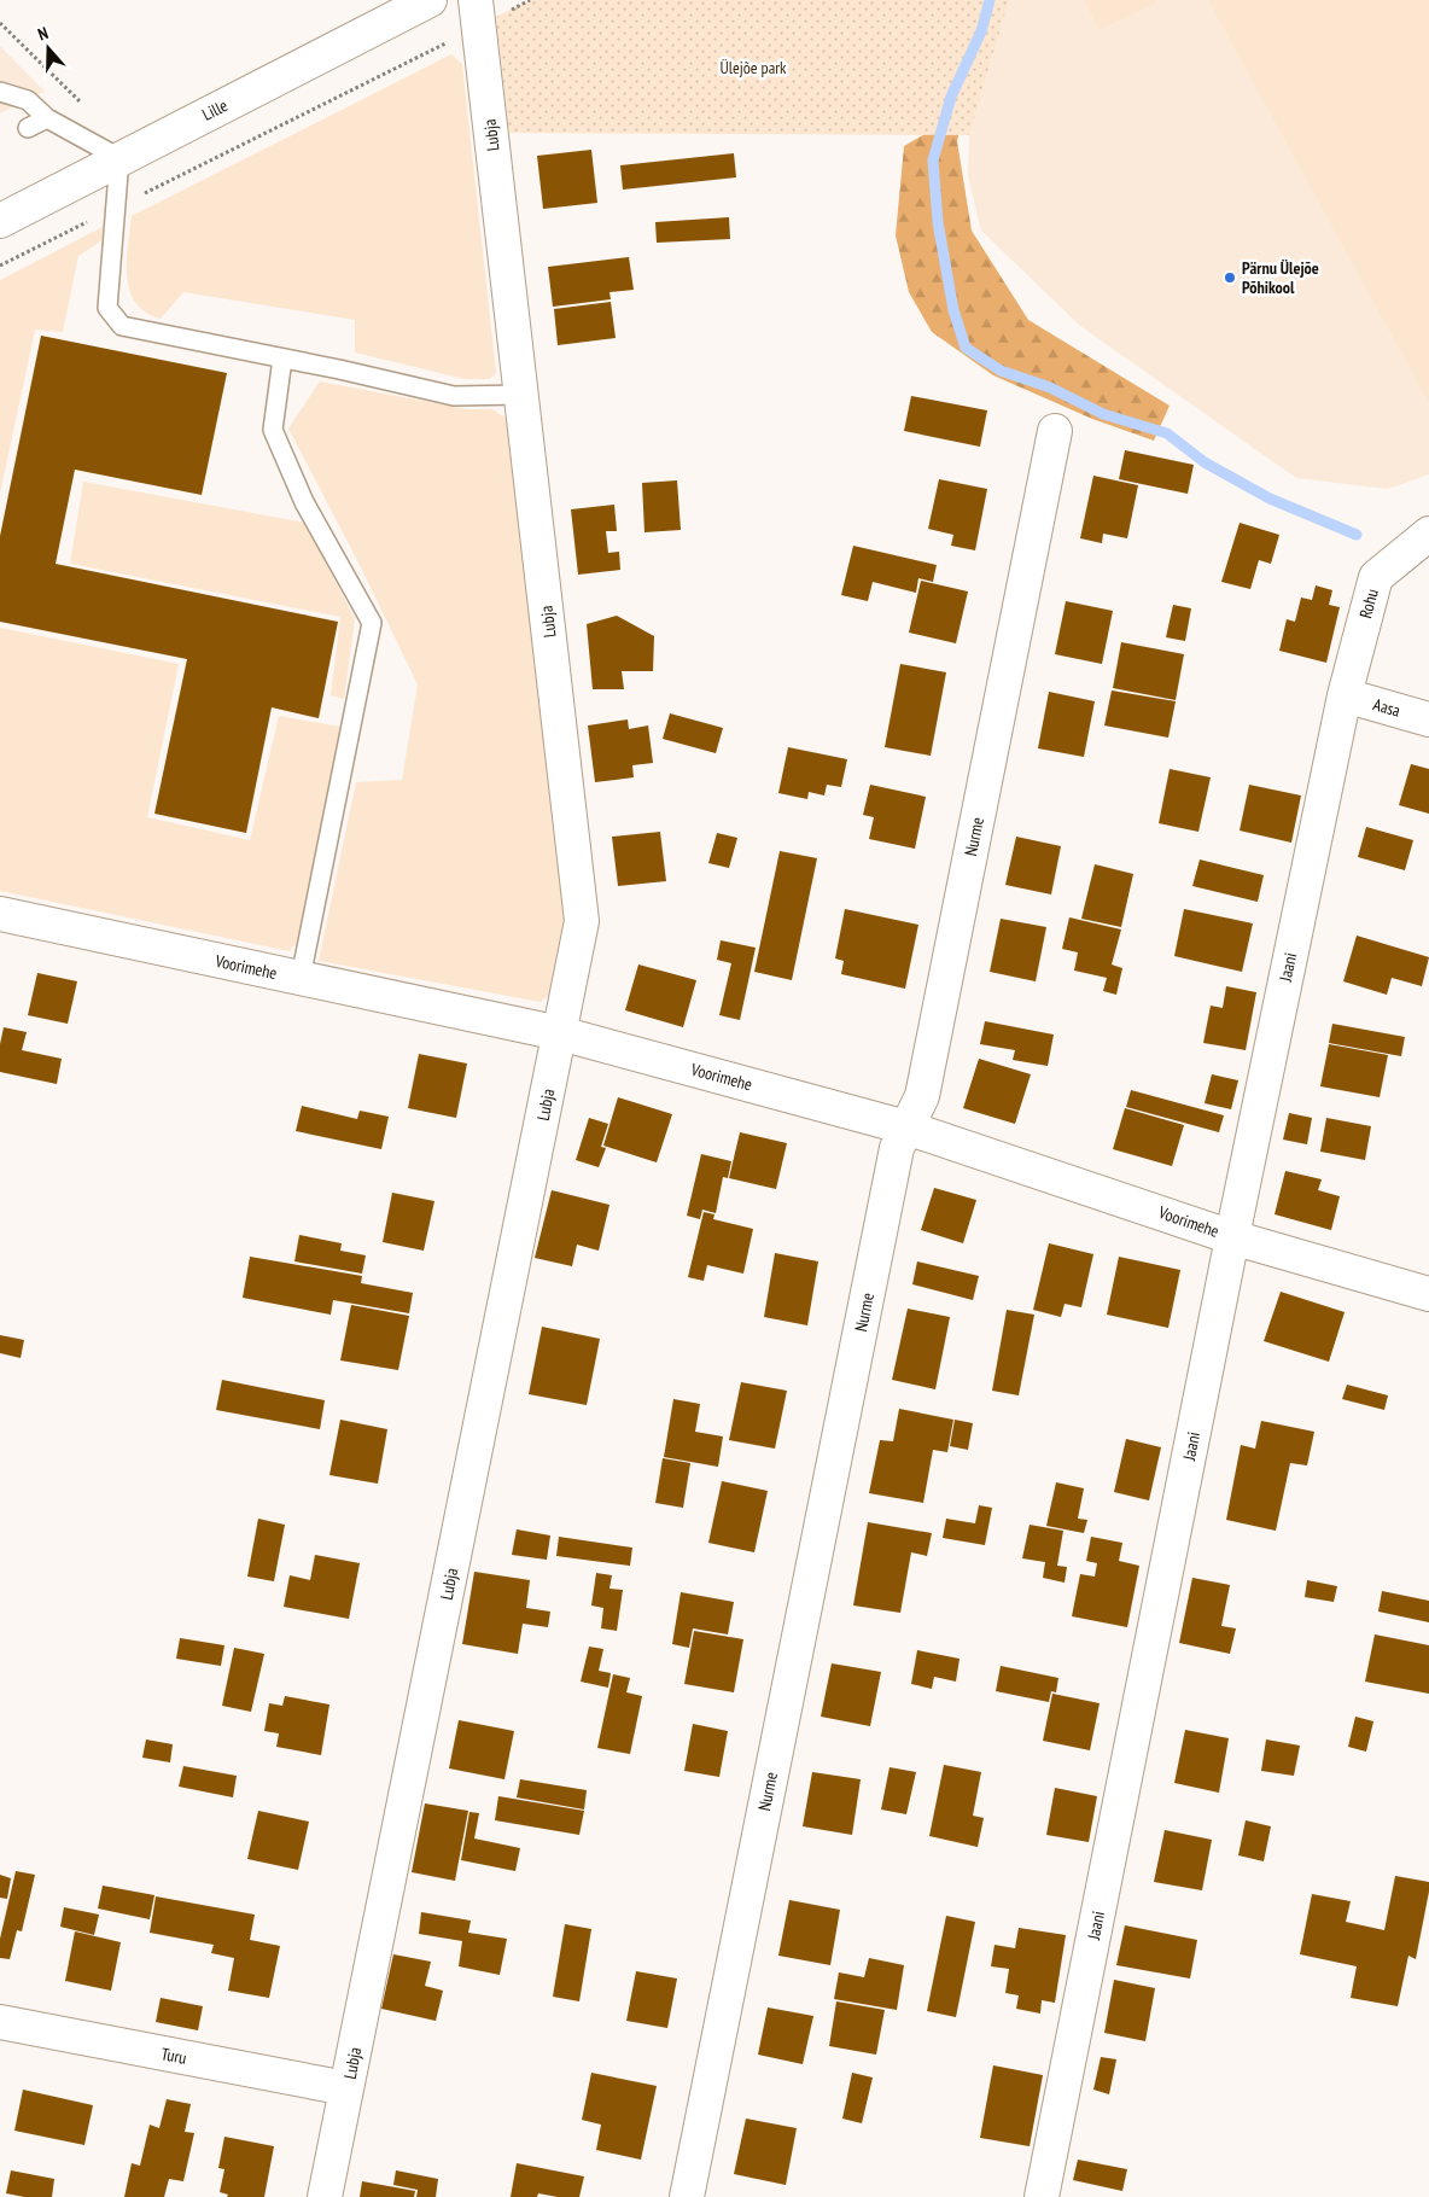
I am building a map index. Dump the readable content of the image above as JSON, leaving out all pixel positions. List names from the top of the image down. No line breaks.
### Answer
{"streets":{"street":["Lille","Lubja","Rohu","Aasa","Nurme","Voorimehe","Jaani","Turu"]},"crossings":[["Lubja","Voorimehe"],["Lubja","Turu"],["Rohu","Aasa"],["Rohu","Jaani"],["Aasa","Jaani"],["Nurme","Voorimehe"],["Voorimehe","Jaani"]],"parks":["Ülejõe park"],"places":["Pärnu Ülejõe Põhikool"],"north":"top"}
